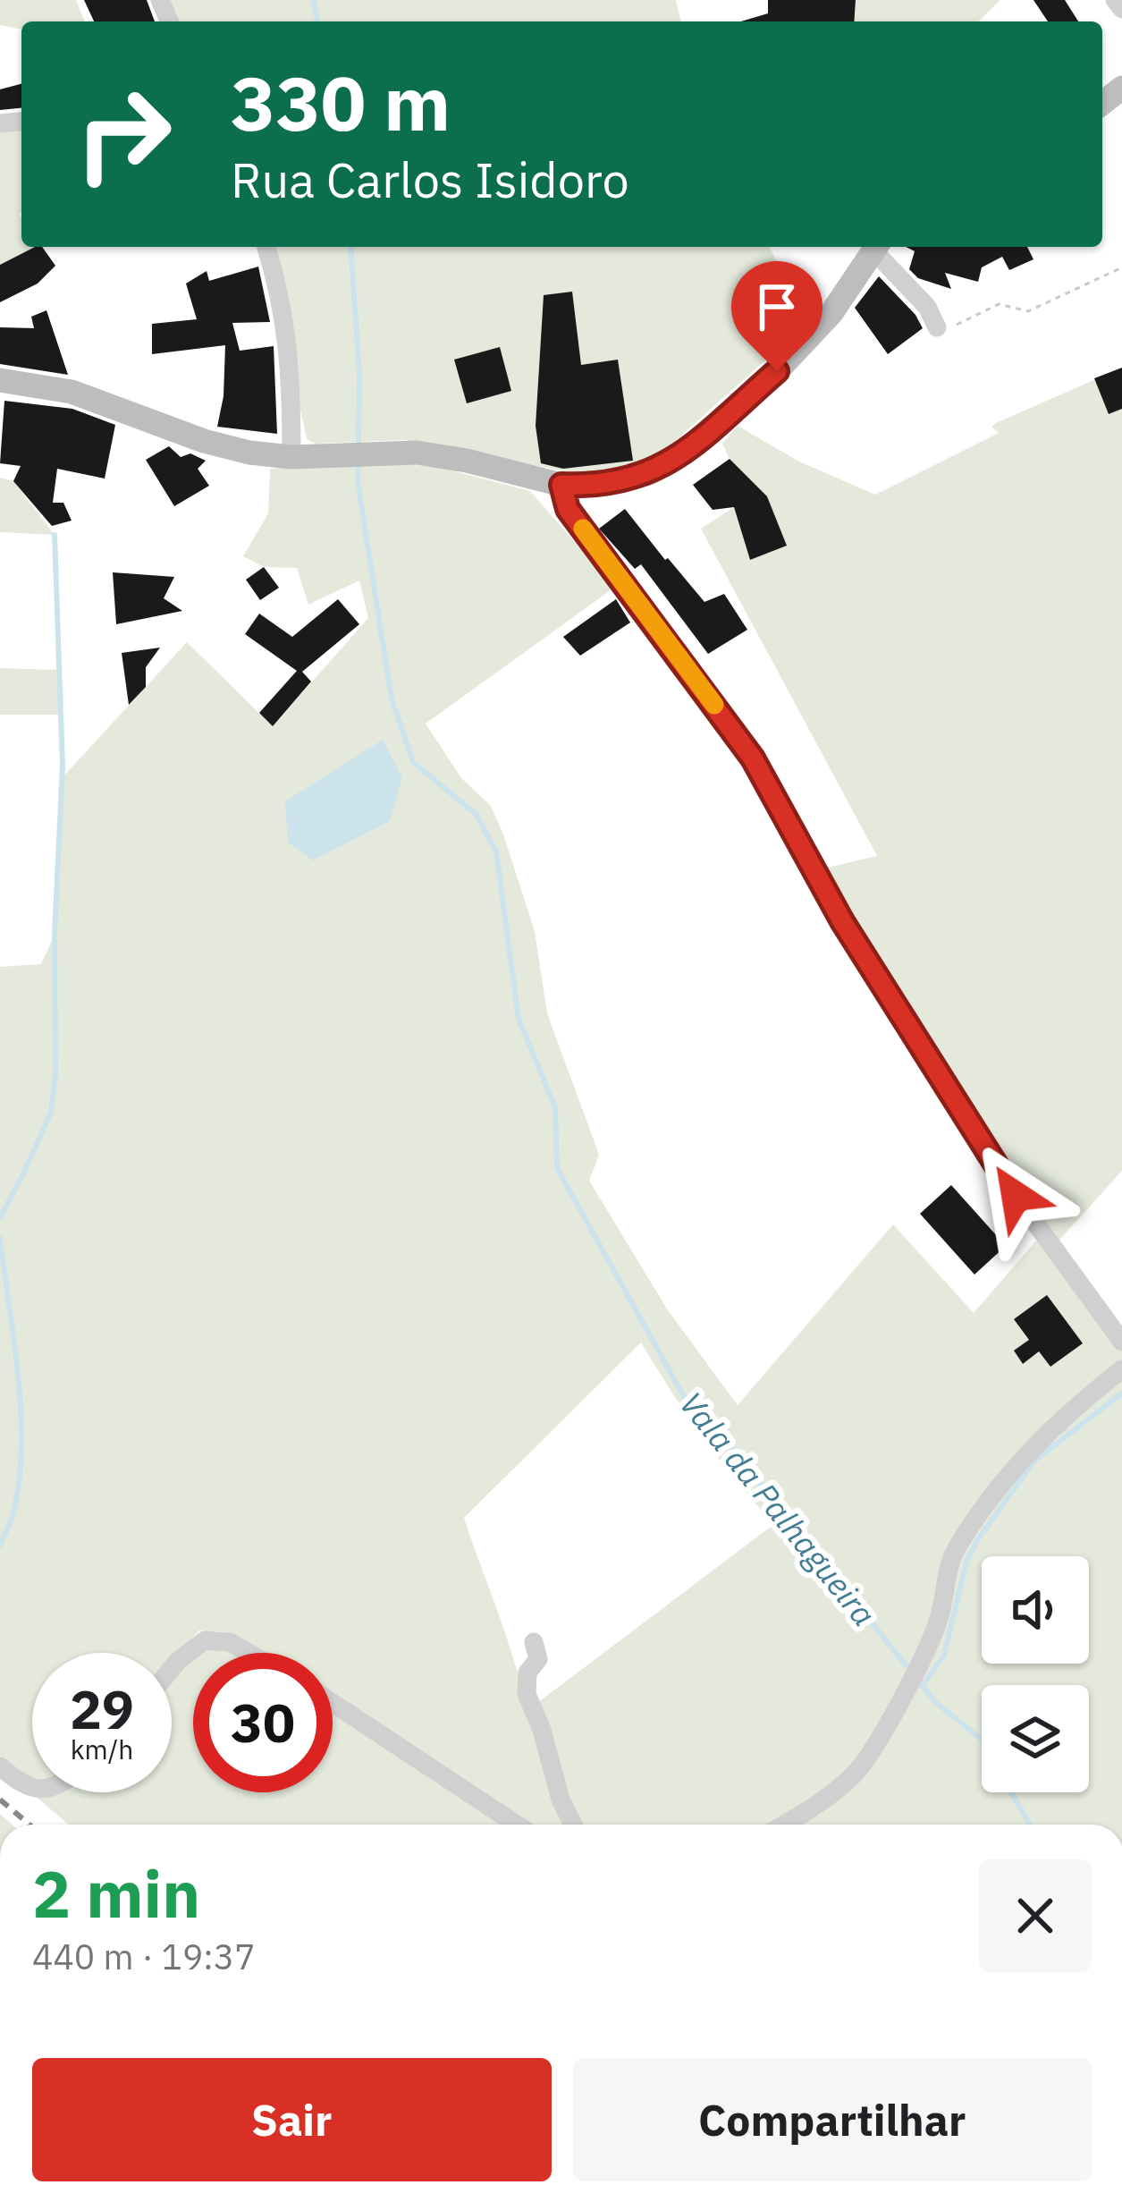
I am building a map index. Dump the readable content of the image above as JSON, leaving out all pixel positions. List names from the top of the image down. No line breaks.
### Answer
{"water":["Vala da Palhagueira"],"page":{"turn":["330 m","Rua Carlos Isidoro"],"speed":"29 km/h","limit":"30","heading":["2 min","440 m · 19:37"],"buttons":["Sair","Compartilhar"]}}
